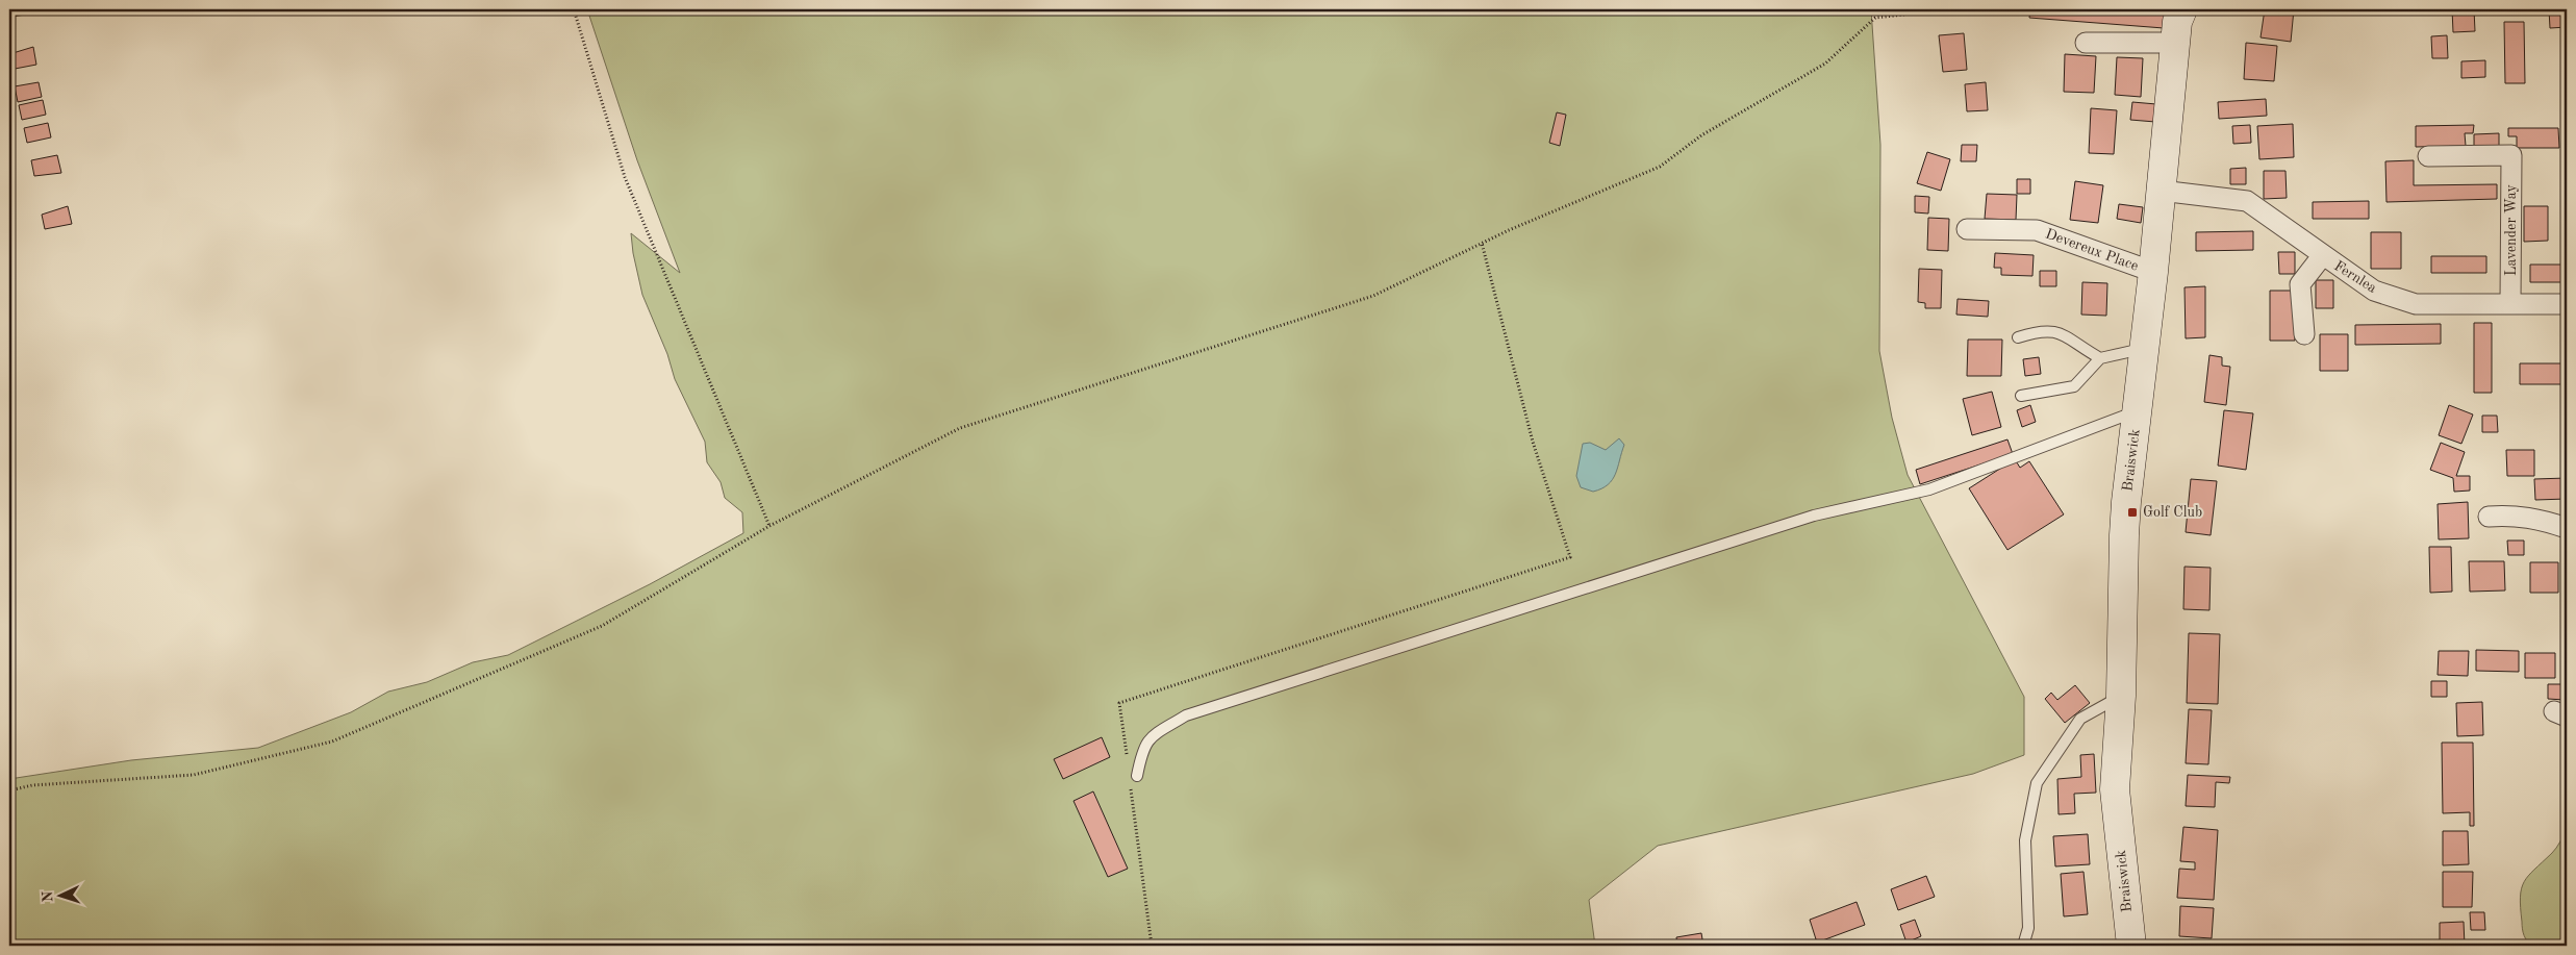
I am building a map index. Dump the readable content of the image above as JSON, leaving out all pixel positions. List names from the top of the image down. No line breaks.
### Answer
{"streets":{"main road":["Braiswick"],"street":["Lavender Way","Devereux Place","Fernlea"]},"crossings":[["Lavender Way","Fernlea"],["Devereux Place","Braiswick"],["Fernlea","Braiswick"]],"places":{"transit":["Golf Club"]},"north":"left"}
